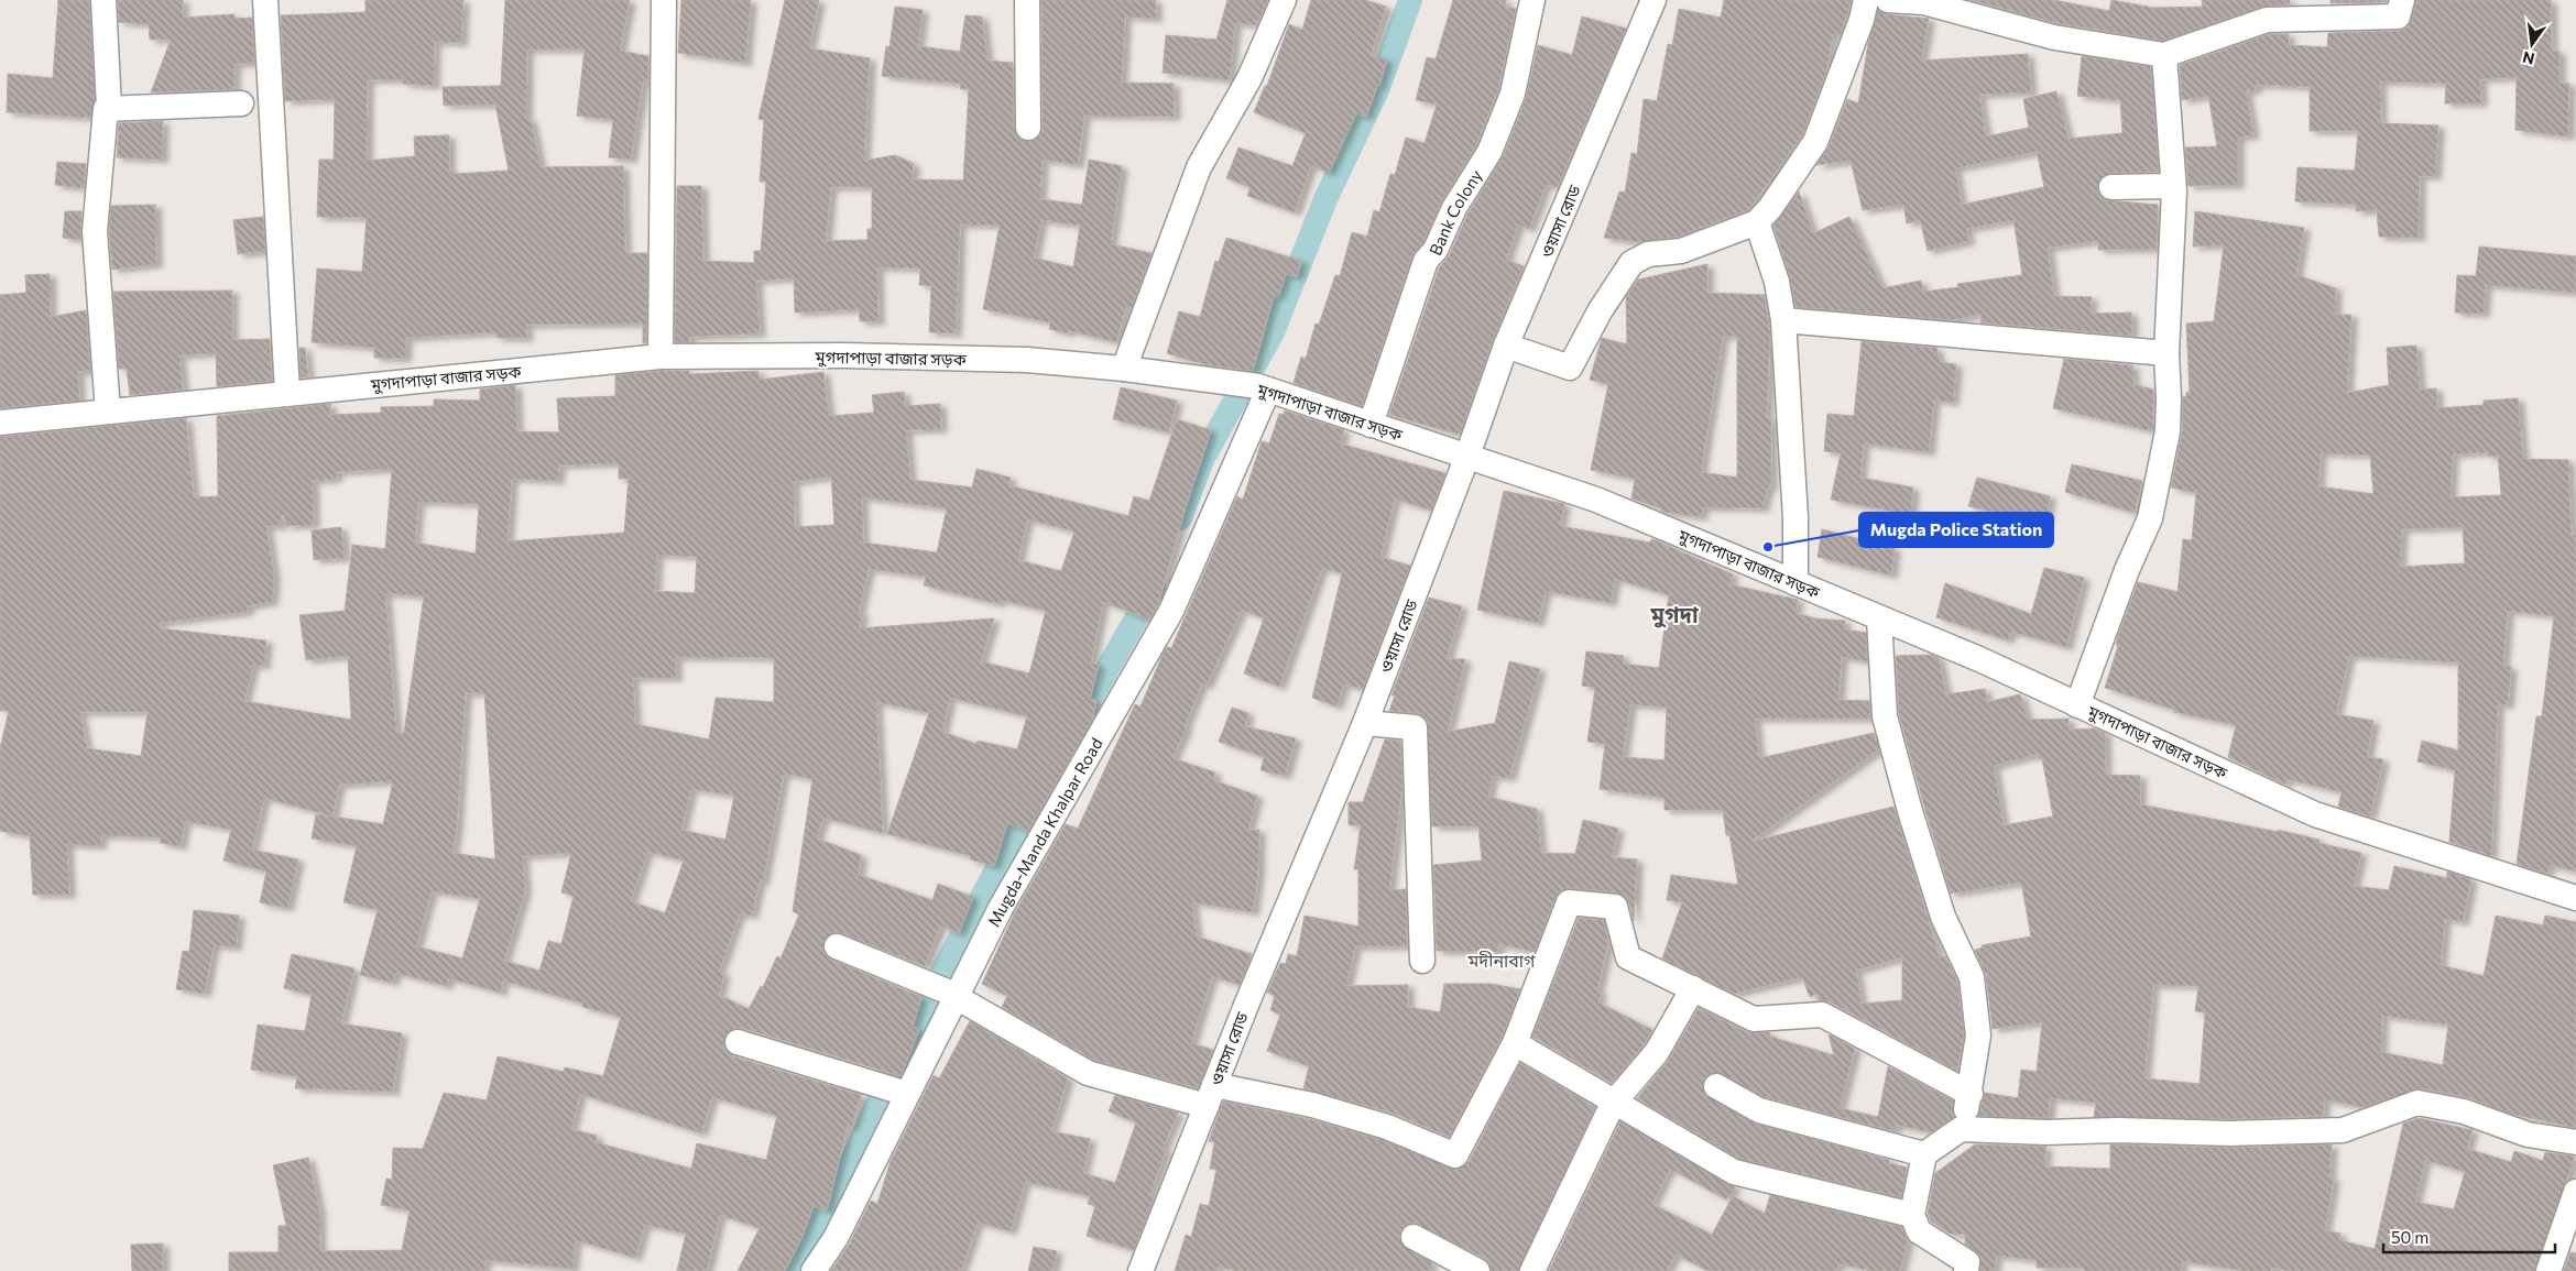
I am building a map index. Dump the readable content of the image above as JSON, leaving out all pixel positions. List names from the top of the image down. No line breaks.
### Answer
{"streets":{"street":["Bank Colony","ওয়াসা রোড","মুগদাপাড়া বাজার সড়ক","Mugda-Manda Khalpar Road"]},"crossings":[["Bank Colony","মুগদাপাড়া বাজার সড়ক"],["ওয়াসা রোড","মুগদাপাড়া বাজার সড়ক"],["মুগদাপাড়া বাজার সড়ক","Mugda-Manda Khalpar Road"]],"districts":["মুগদা","মদীনাবাগ"],"places":["Mugda Police Station"],"scale_bar":"50 m","north":"bottom"}
